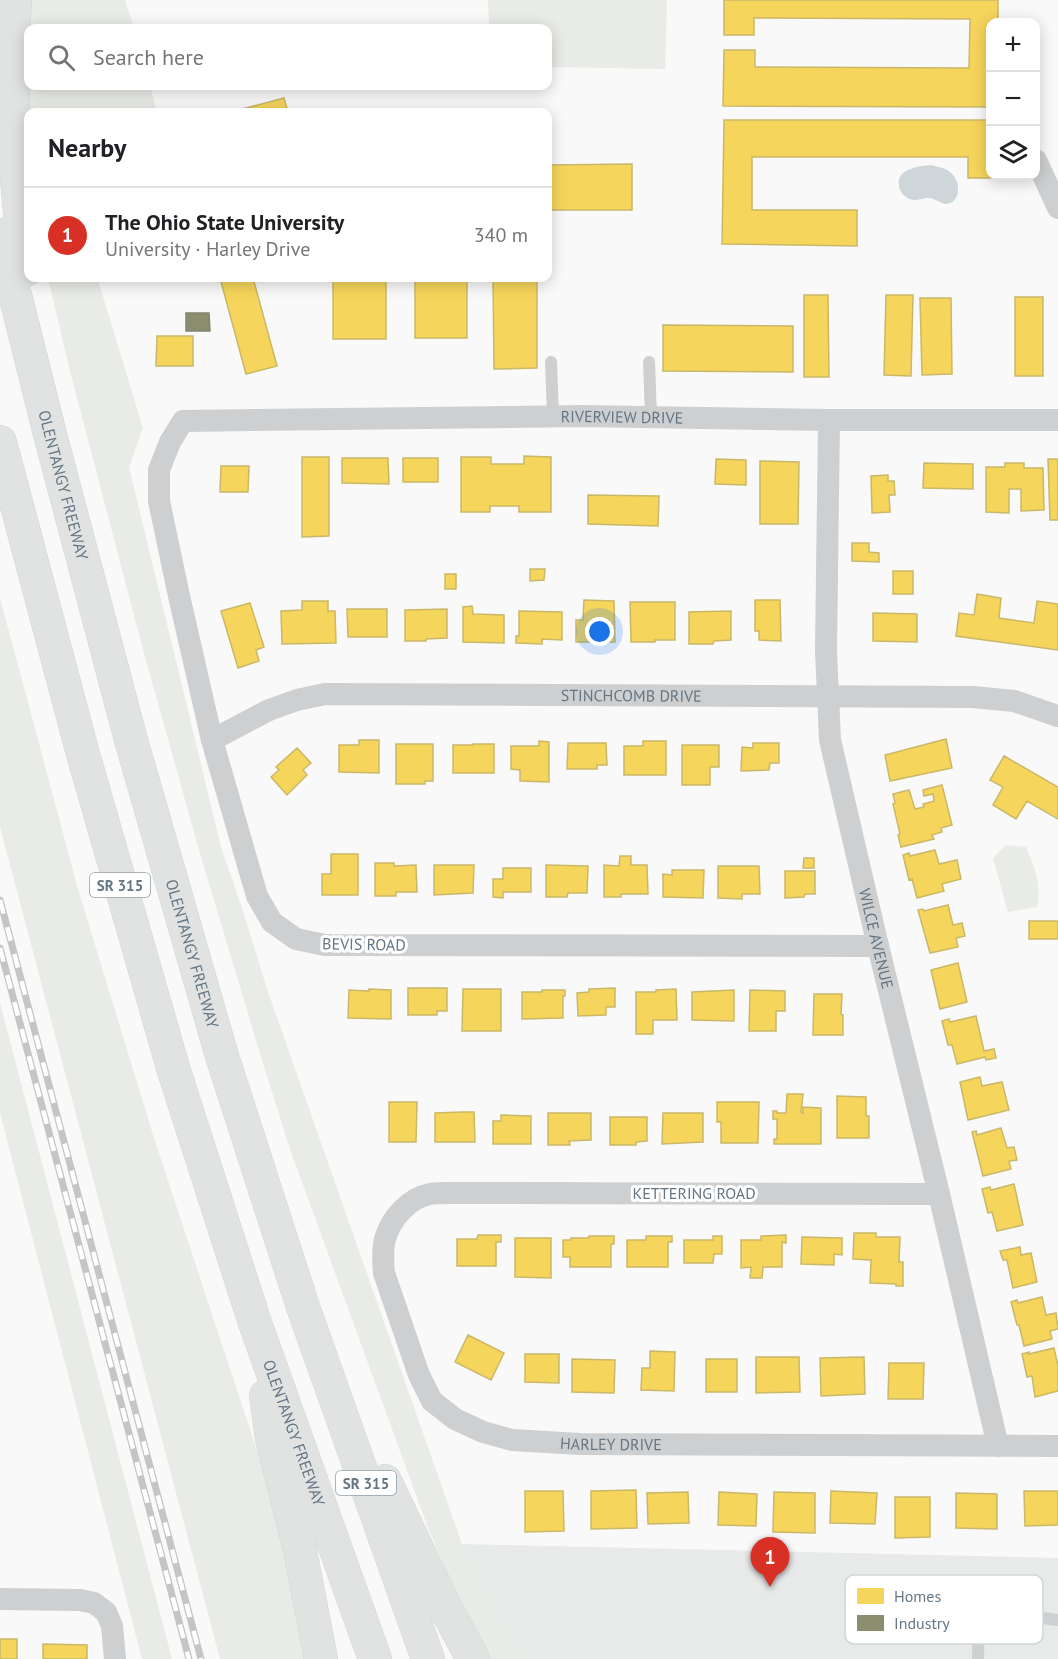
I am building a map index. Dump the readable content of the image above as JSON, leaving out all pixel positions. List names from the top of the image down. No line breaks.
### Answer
{"streets":{"highway":["OLENTANGY FREEWAY","SR 315"],"street":["RIVERVIEW DRIVE","STINCHCOMB DRIVE","WILCE AVENUE","BEVIS ROAD","KETTERING ROAD","HARLEY DRIVE"]},"crossings":[["RIVERVIEW DRIVE","WILCE AVENUE"],["RIVERVIEW DRIVE","BEVIS ROAD"],["STINCHCOMB DRIVE","WILCE AVENUE"],["STINCHCOMB DRIVE","BEVIS ROAD"],["WILCE AVENUE","BEVIS ROAD"],["WILCE AVENUE","KETTERING ROAD"],["WILCE AVENUE","HARLEY DRIVE"],["KETTERING ROAD","HARLEY DRIVE"]],"legend":["Homes","Industry"],"page":{"map_buttons":["+","−"],"search":"Search here","heading":"Nearby","list":[{"mark":"1","name":"The Ohio State University","note":"University · Harley Drive","value":"340 m"}],"pins":"1"}}
